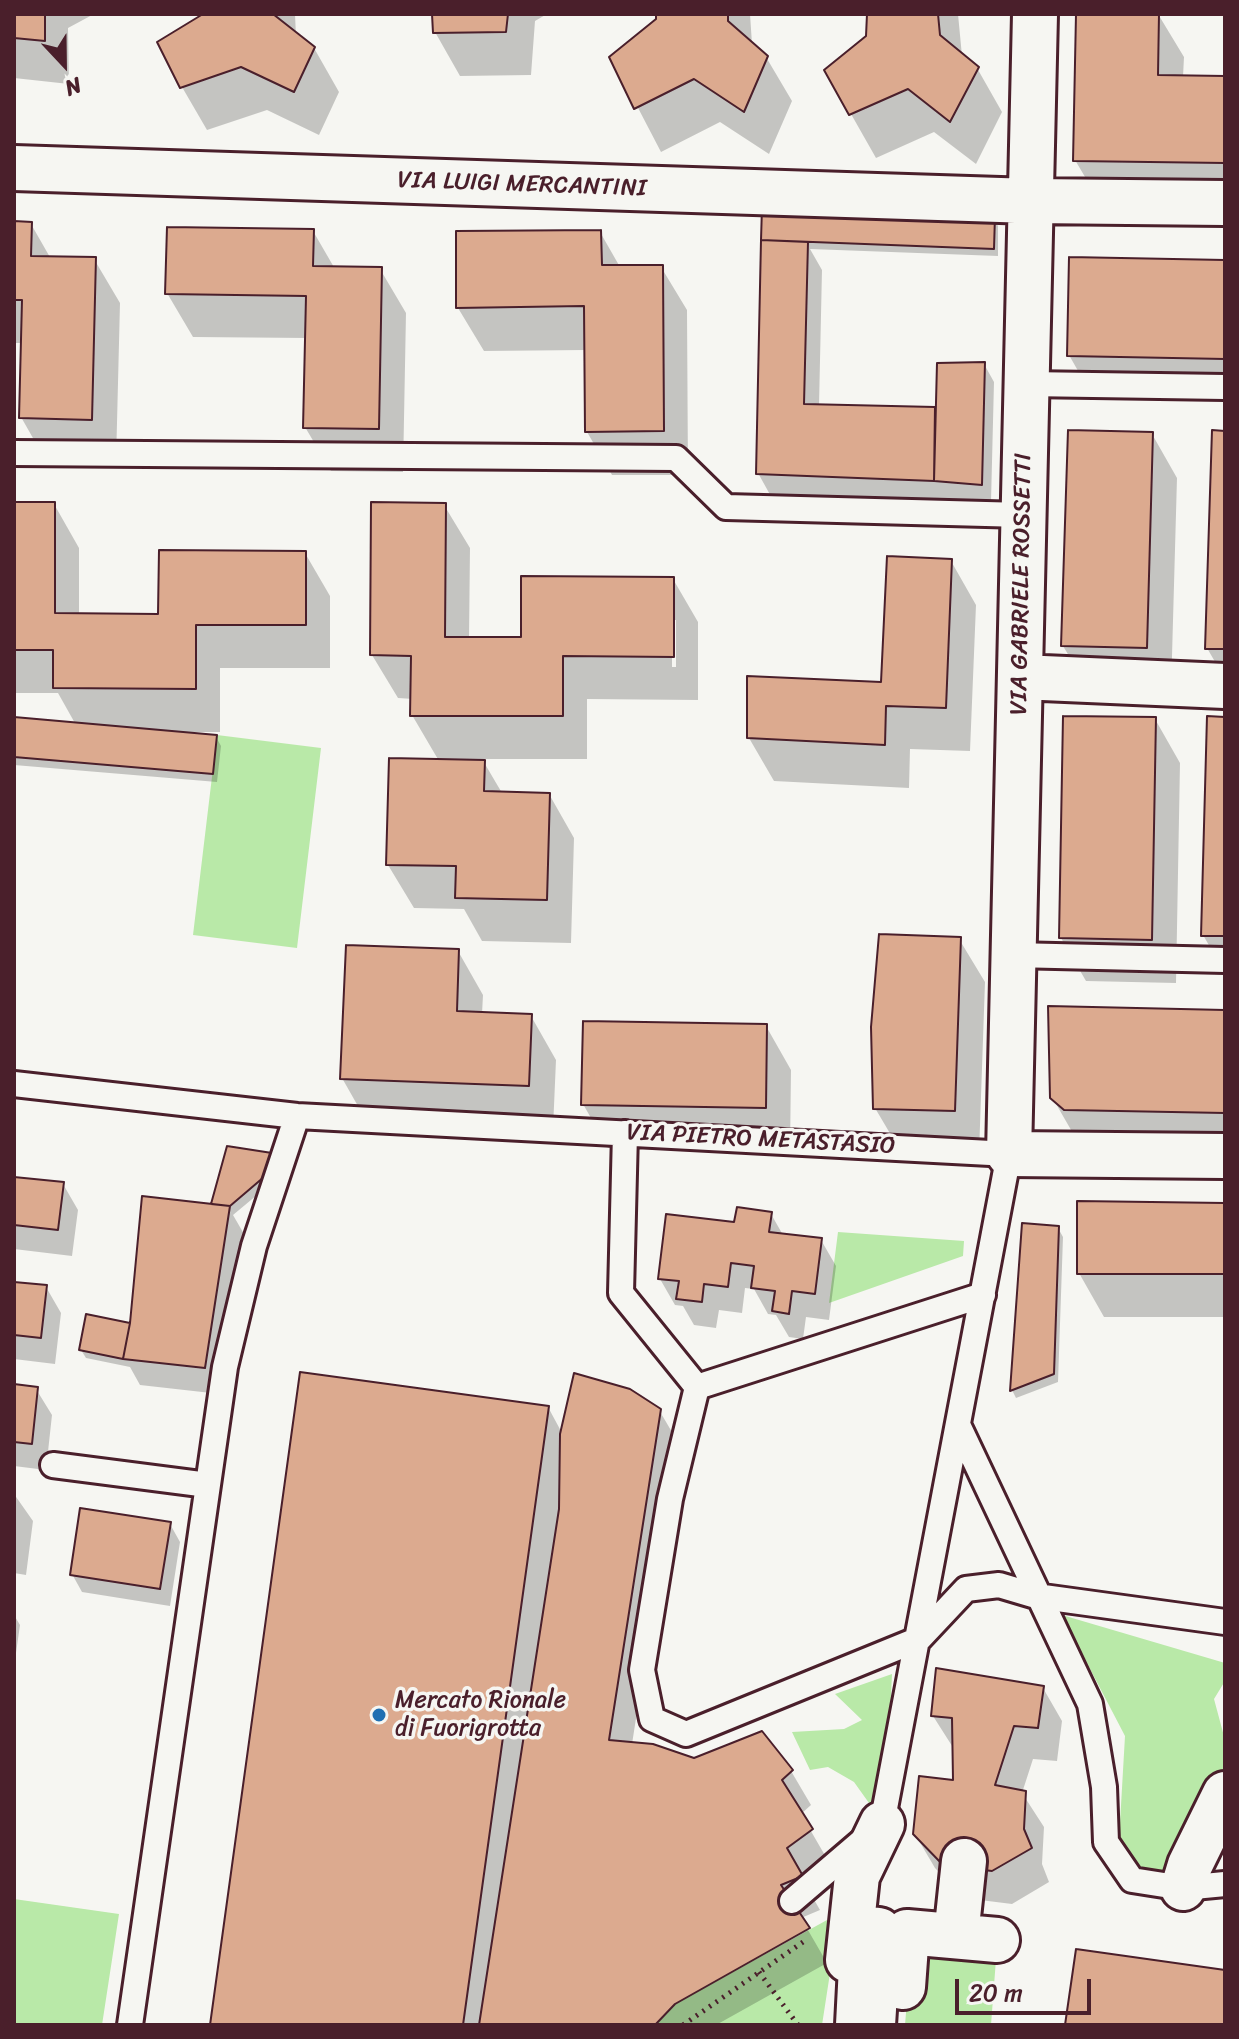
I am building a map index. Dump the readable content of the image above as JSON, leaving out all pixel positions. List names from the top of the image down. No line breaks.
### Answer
{"streets":{"street":["VIA LUIGI MERCANTINI","VIA GABRIELE ROSSETTI","VIA PIETRO METASTASIO"]},"crossings":[["VIA LUIGI MERCANTINI","VIA GABRIELE ROSSETTI"],["VIA GABRIELE ROSSETTI","VIA PIETRO METASTASIO"]],"places":["Mercato Rionale di Fuorigrotta"],"scale_bar":"20 m","north":"bottom"}
